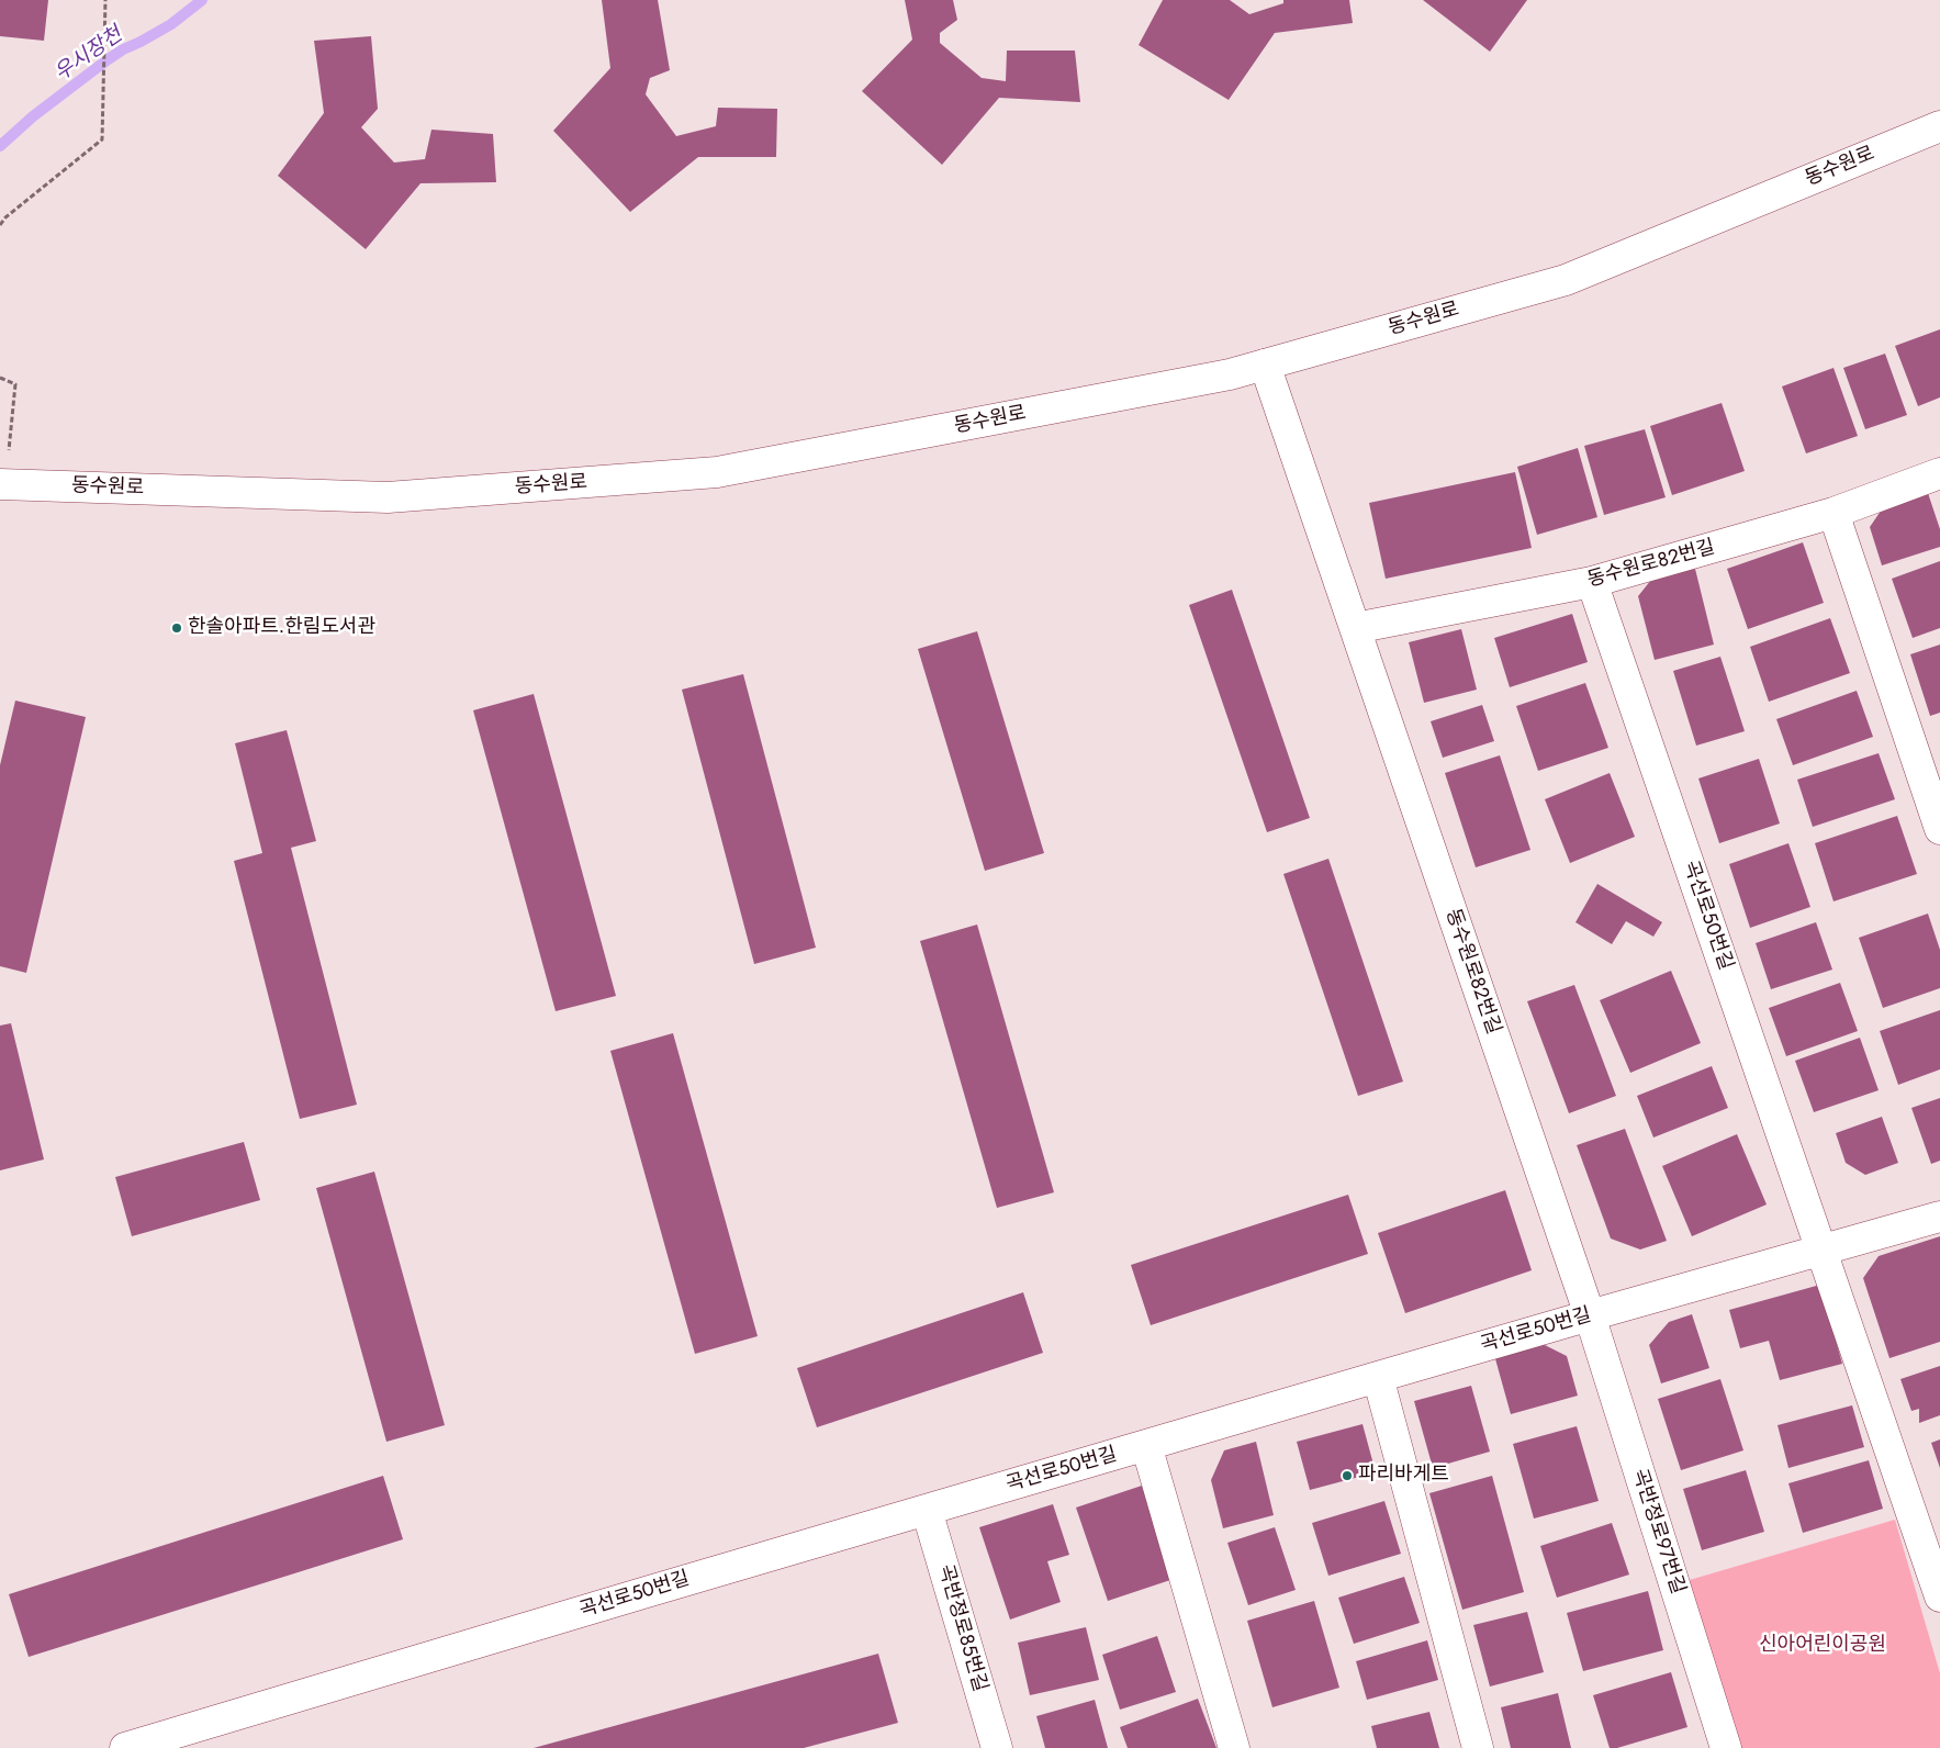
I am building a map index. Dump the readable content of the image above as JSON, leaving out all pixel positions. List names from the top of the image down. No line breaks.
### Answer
{"streets":{"street":["동수원로","동수원로82번길","곡선로50번길","곡반정로97번길","곡반정로85번길"]},"crossings":[["동수원로","동수원로82번길"],["동수원로82번길","곡선로50번길"],["동수원로82번길","곡반정로97번길"],["곡선로50번길","곡반정로97번길"],["곡선로50번길","곡반정로85번길"]],"water":["우시장천"],"parks":["신아어린이공원"],"places":["한솔아파트.한림도서관","파리바게트"]}
